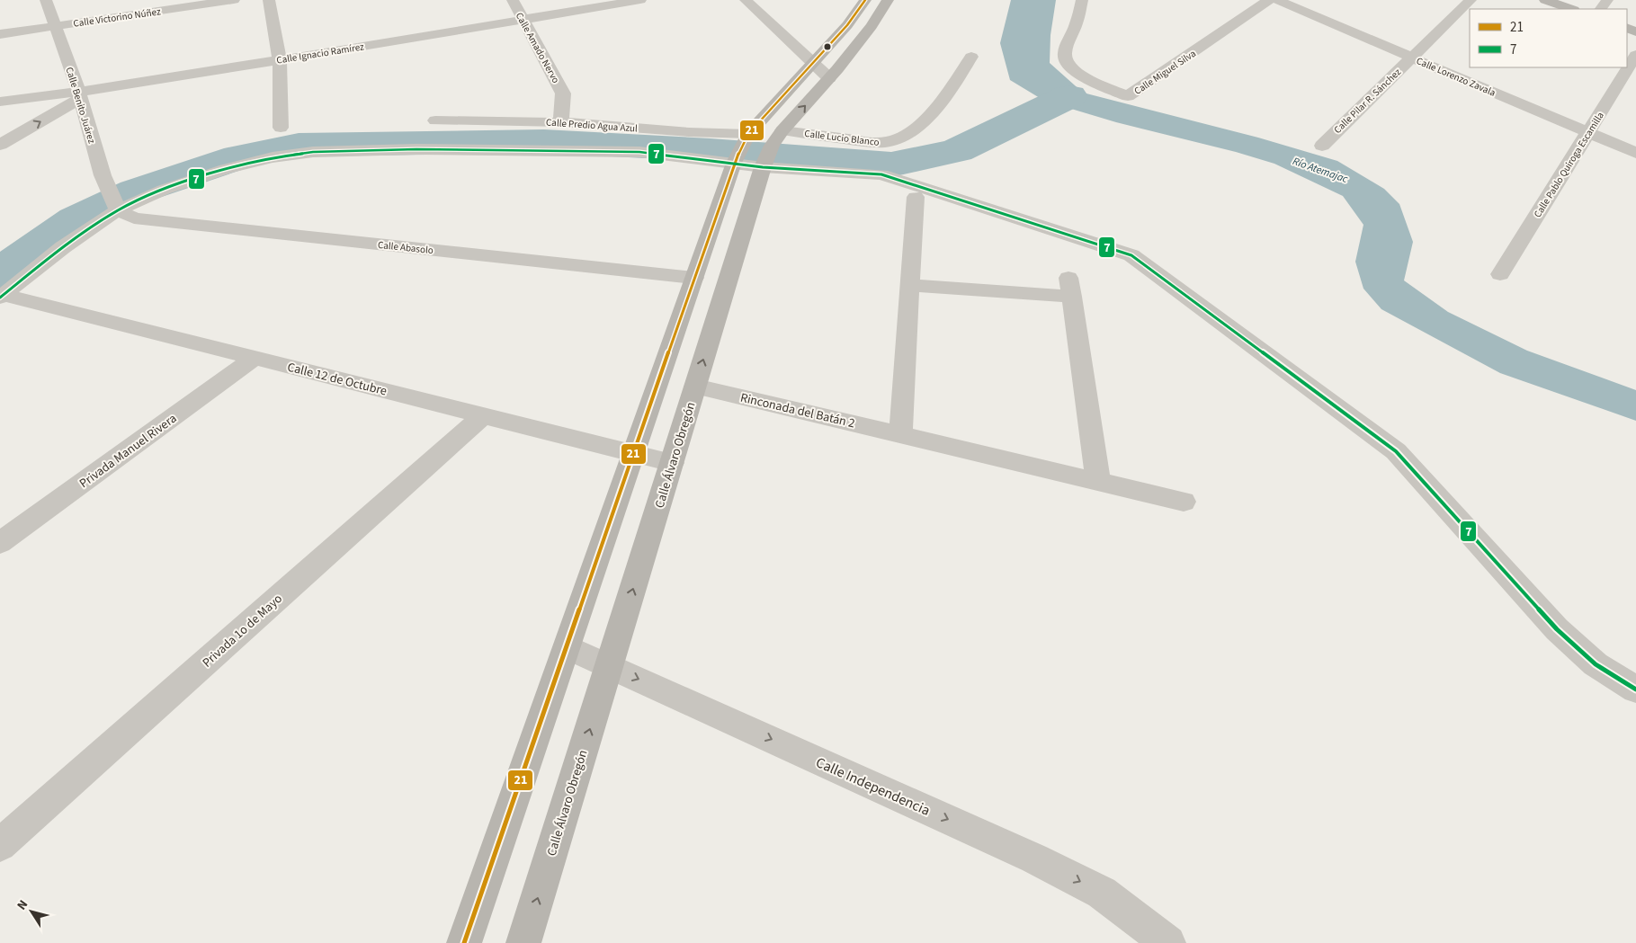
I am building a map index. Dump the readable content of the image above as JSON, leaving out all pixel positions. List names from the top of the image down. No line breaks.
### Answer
{"streets":{"street":["Calle Victorino Núñez","Calle Amado Nervo","Calle Ignacio Ramírez","Calle Miguel Silva","Calle Lorenzo Zavala","Calle Pilar R. Sánchez","Calle Benito Juárez","Calle Predio Agua Azul","Calle Lucio Blanco","Calle Pablo Quiroga Escamilla","Calle Abasolo","Calle 12 de Octubre","Rinconada del Batán 2","Privada Manuel Rivera","Calle Álvaro Obregón","Privada 1o de Mayo","Calle Independencia"]},"crossings":[["Calle Victorino Núñez","Calle Benito Juárez"],["Calle Amado Nervo","Calle Ignacio Ramírez"],["Calle Amado Nervo","Calle Predio Agua Azul"],["Calle Ignacio Ramírez","Calle Benito Juárez"],["Calle Lorenzo Zavala","Calle Pilar R. Sánchez"],["Calle Lorenzo Zavala","Calle Pablo Quiroga Escamilla"],["Calle Benito Juárez","Calle Predio Agua Azul"],["Calle Benito Juárez","Calle Abasolo"],["Calle Predio Agua Azul","Calle Abasolo"],["Calle Predio Agua Azul","Calle 12 de Octubre"],["Calle Lucio Blanco","Calle Álvaro Obregón"],["Calle 12 de Octubre","Privada Manuel Rivera"],["Calle 12 de Octubre","Calle Álvaro Obregón"],["Calle 12 de Octubre","Privada 1o de Mayo"],["Rinconada del Batán 2","Calle Álvaro Obregón"],["Calle Álvaro Obregón","Calle Independencia"]],"one_way":["Calle Independencia"],"water":["Río Atemajac"],"lines":["transit line 21","transit line 7"],"legend":["21","7"],"north":"top left"}
